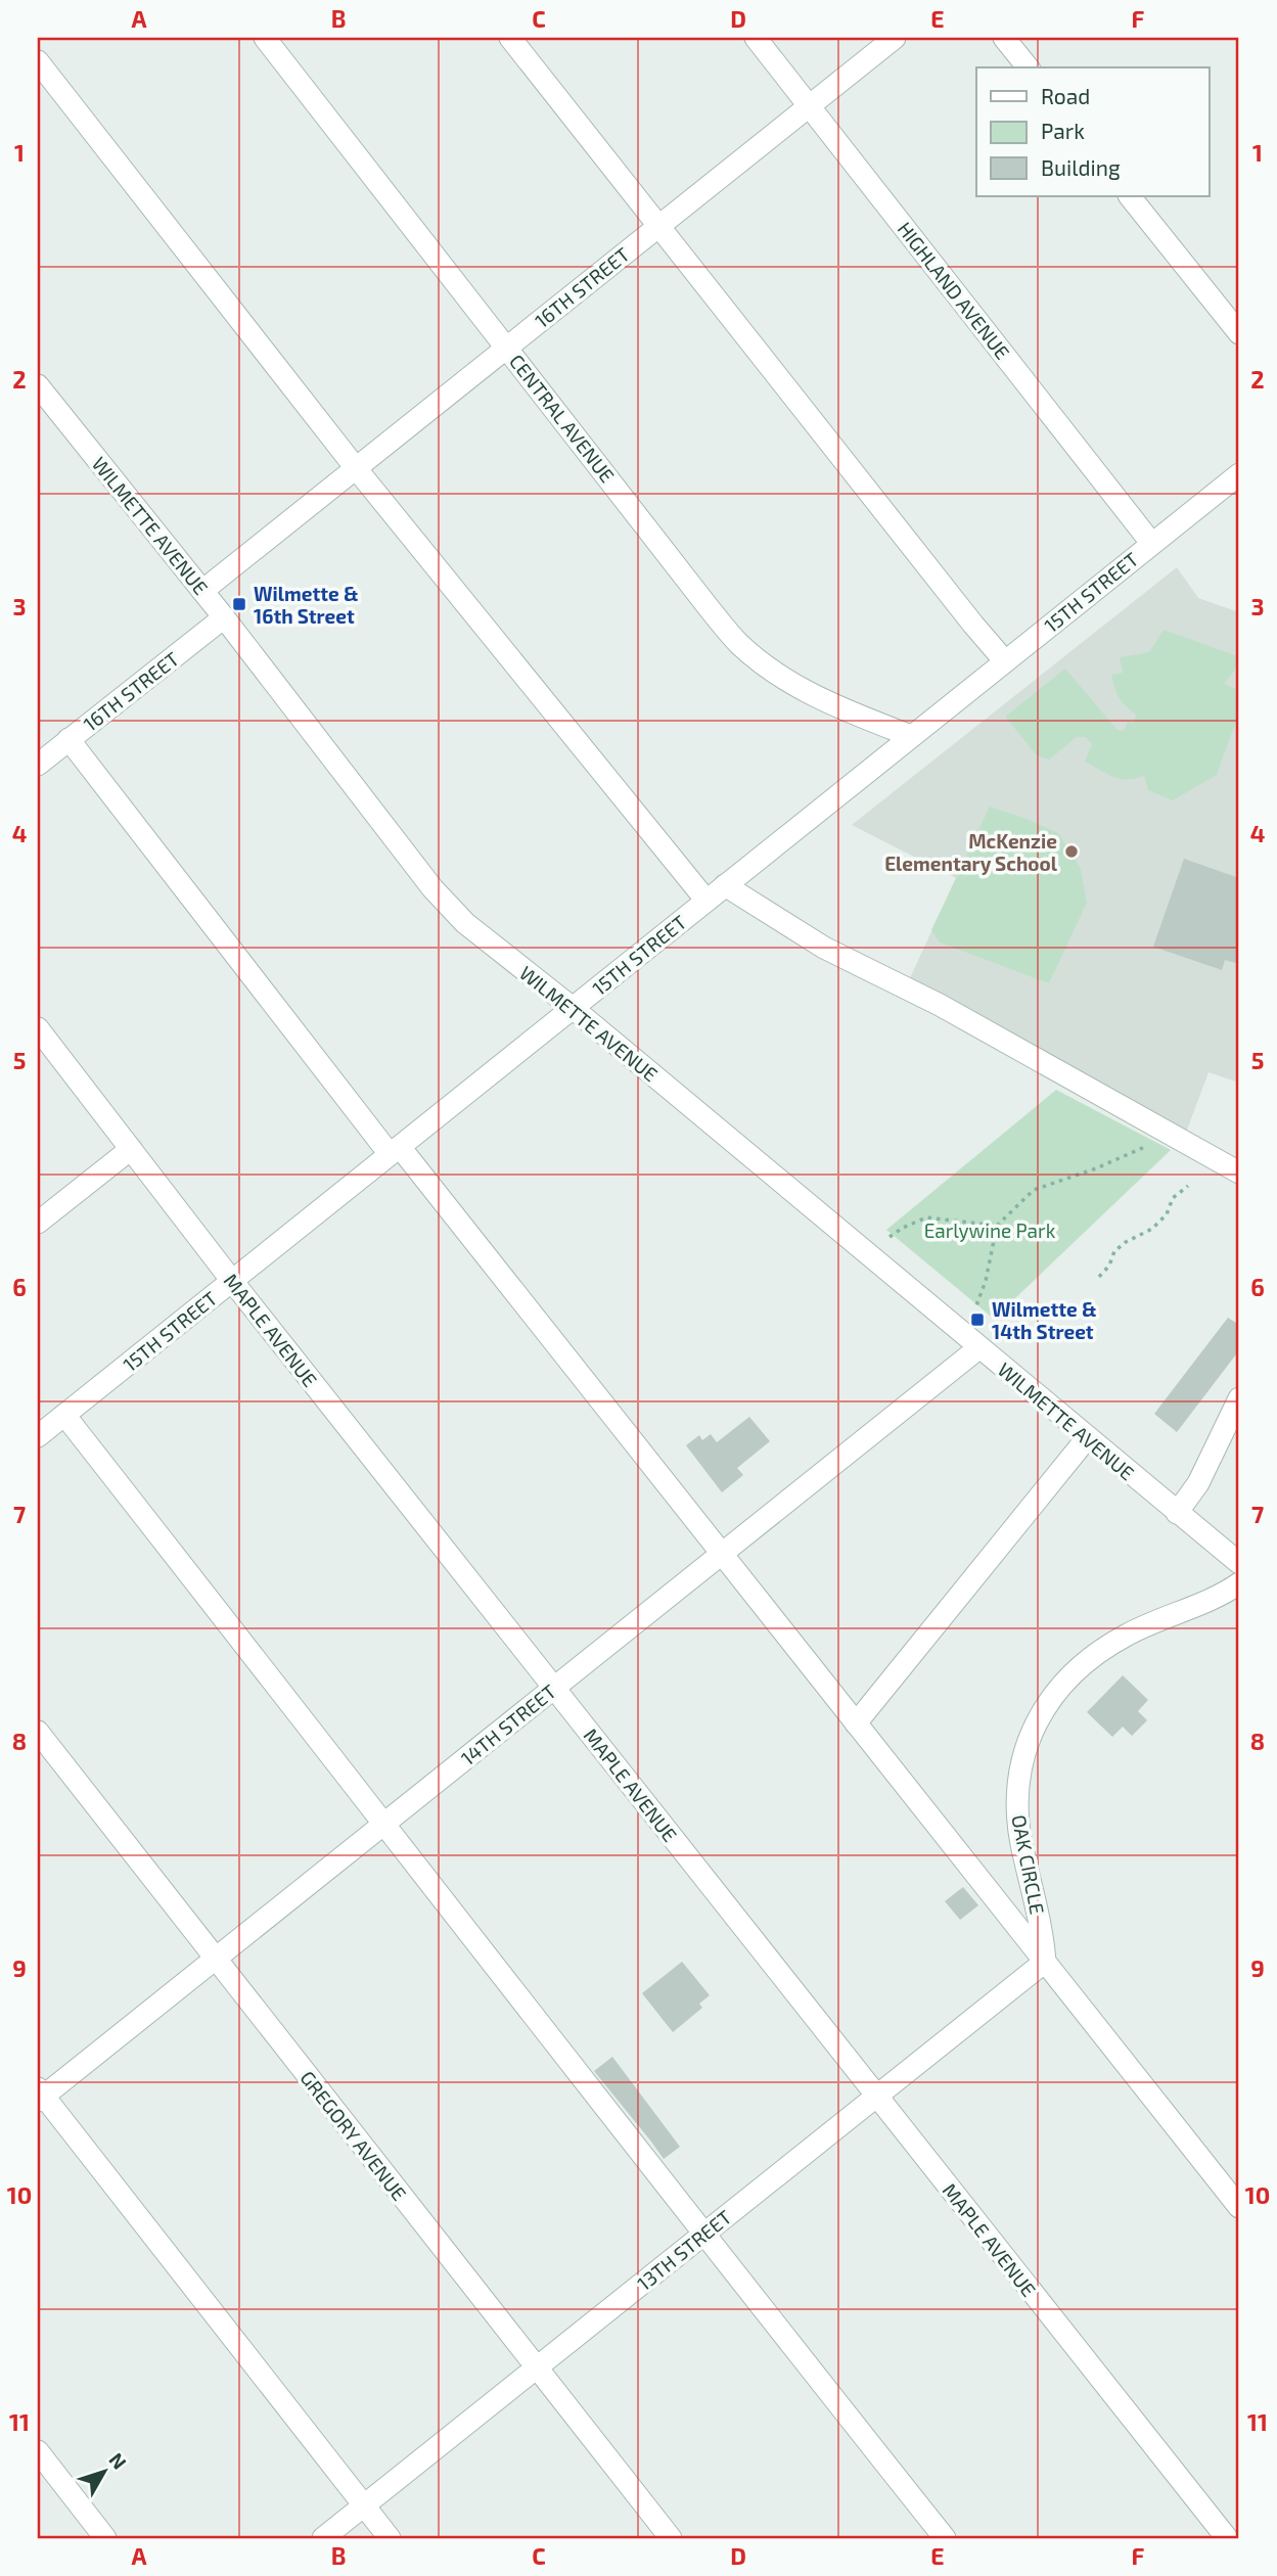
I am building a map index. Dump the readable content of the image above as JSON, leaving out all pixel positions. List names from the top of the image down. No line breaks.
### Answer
{"streets":{"street":["16TH STREET","HIGHLAND AVENUE","CENTRAL AVENUE","WILMETTE AVENUE","15TH STREET","MAPLE AVENUE","14TH STREET","OAK CIRCLE","GREGORY AVENUE","13TH STREET"]},"crossings":[["16TH STREET","HIGHLAND AVENUE"],["16TH STREET","CENTRAL AVENUE"],["16TH STREET","WILMETTE AVENUE"],["HIGHLAND AVENUE","15TH STREET"],["CENTRAL AVENUE","15TH STREET"],["WILMETTE AVENUE","15TH STREET"],["WILMETTE AVENUE","14TH STREET"],["15TH STREET","MAPLE AVENUE"],["MAPLE AVENUE","14TH STREET"],["MAPLE AVENUE","13TH STREET"],["14TH STREET","GREGORY AVENUE"],["OAK CIRCLE","13TH STREET"],["GREGORY AVENUE","13TH STREET"]],"parks":["Earlywine Park"],"places":{"transit":["Wilmette & 16th Street","Wilmette & 14th Street"],"other":["McKenzie Elementary School"]},"legend":["Road","Park","Building"],"north":"top right","grid":{"columns":["A","B","C","D","E","F"],"rows":["1","2","3","4","5","6","7","8","9","10","11"]}}
